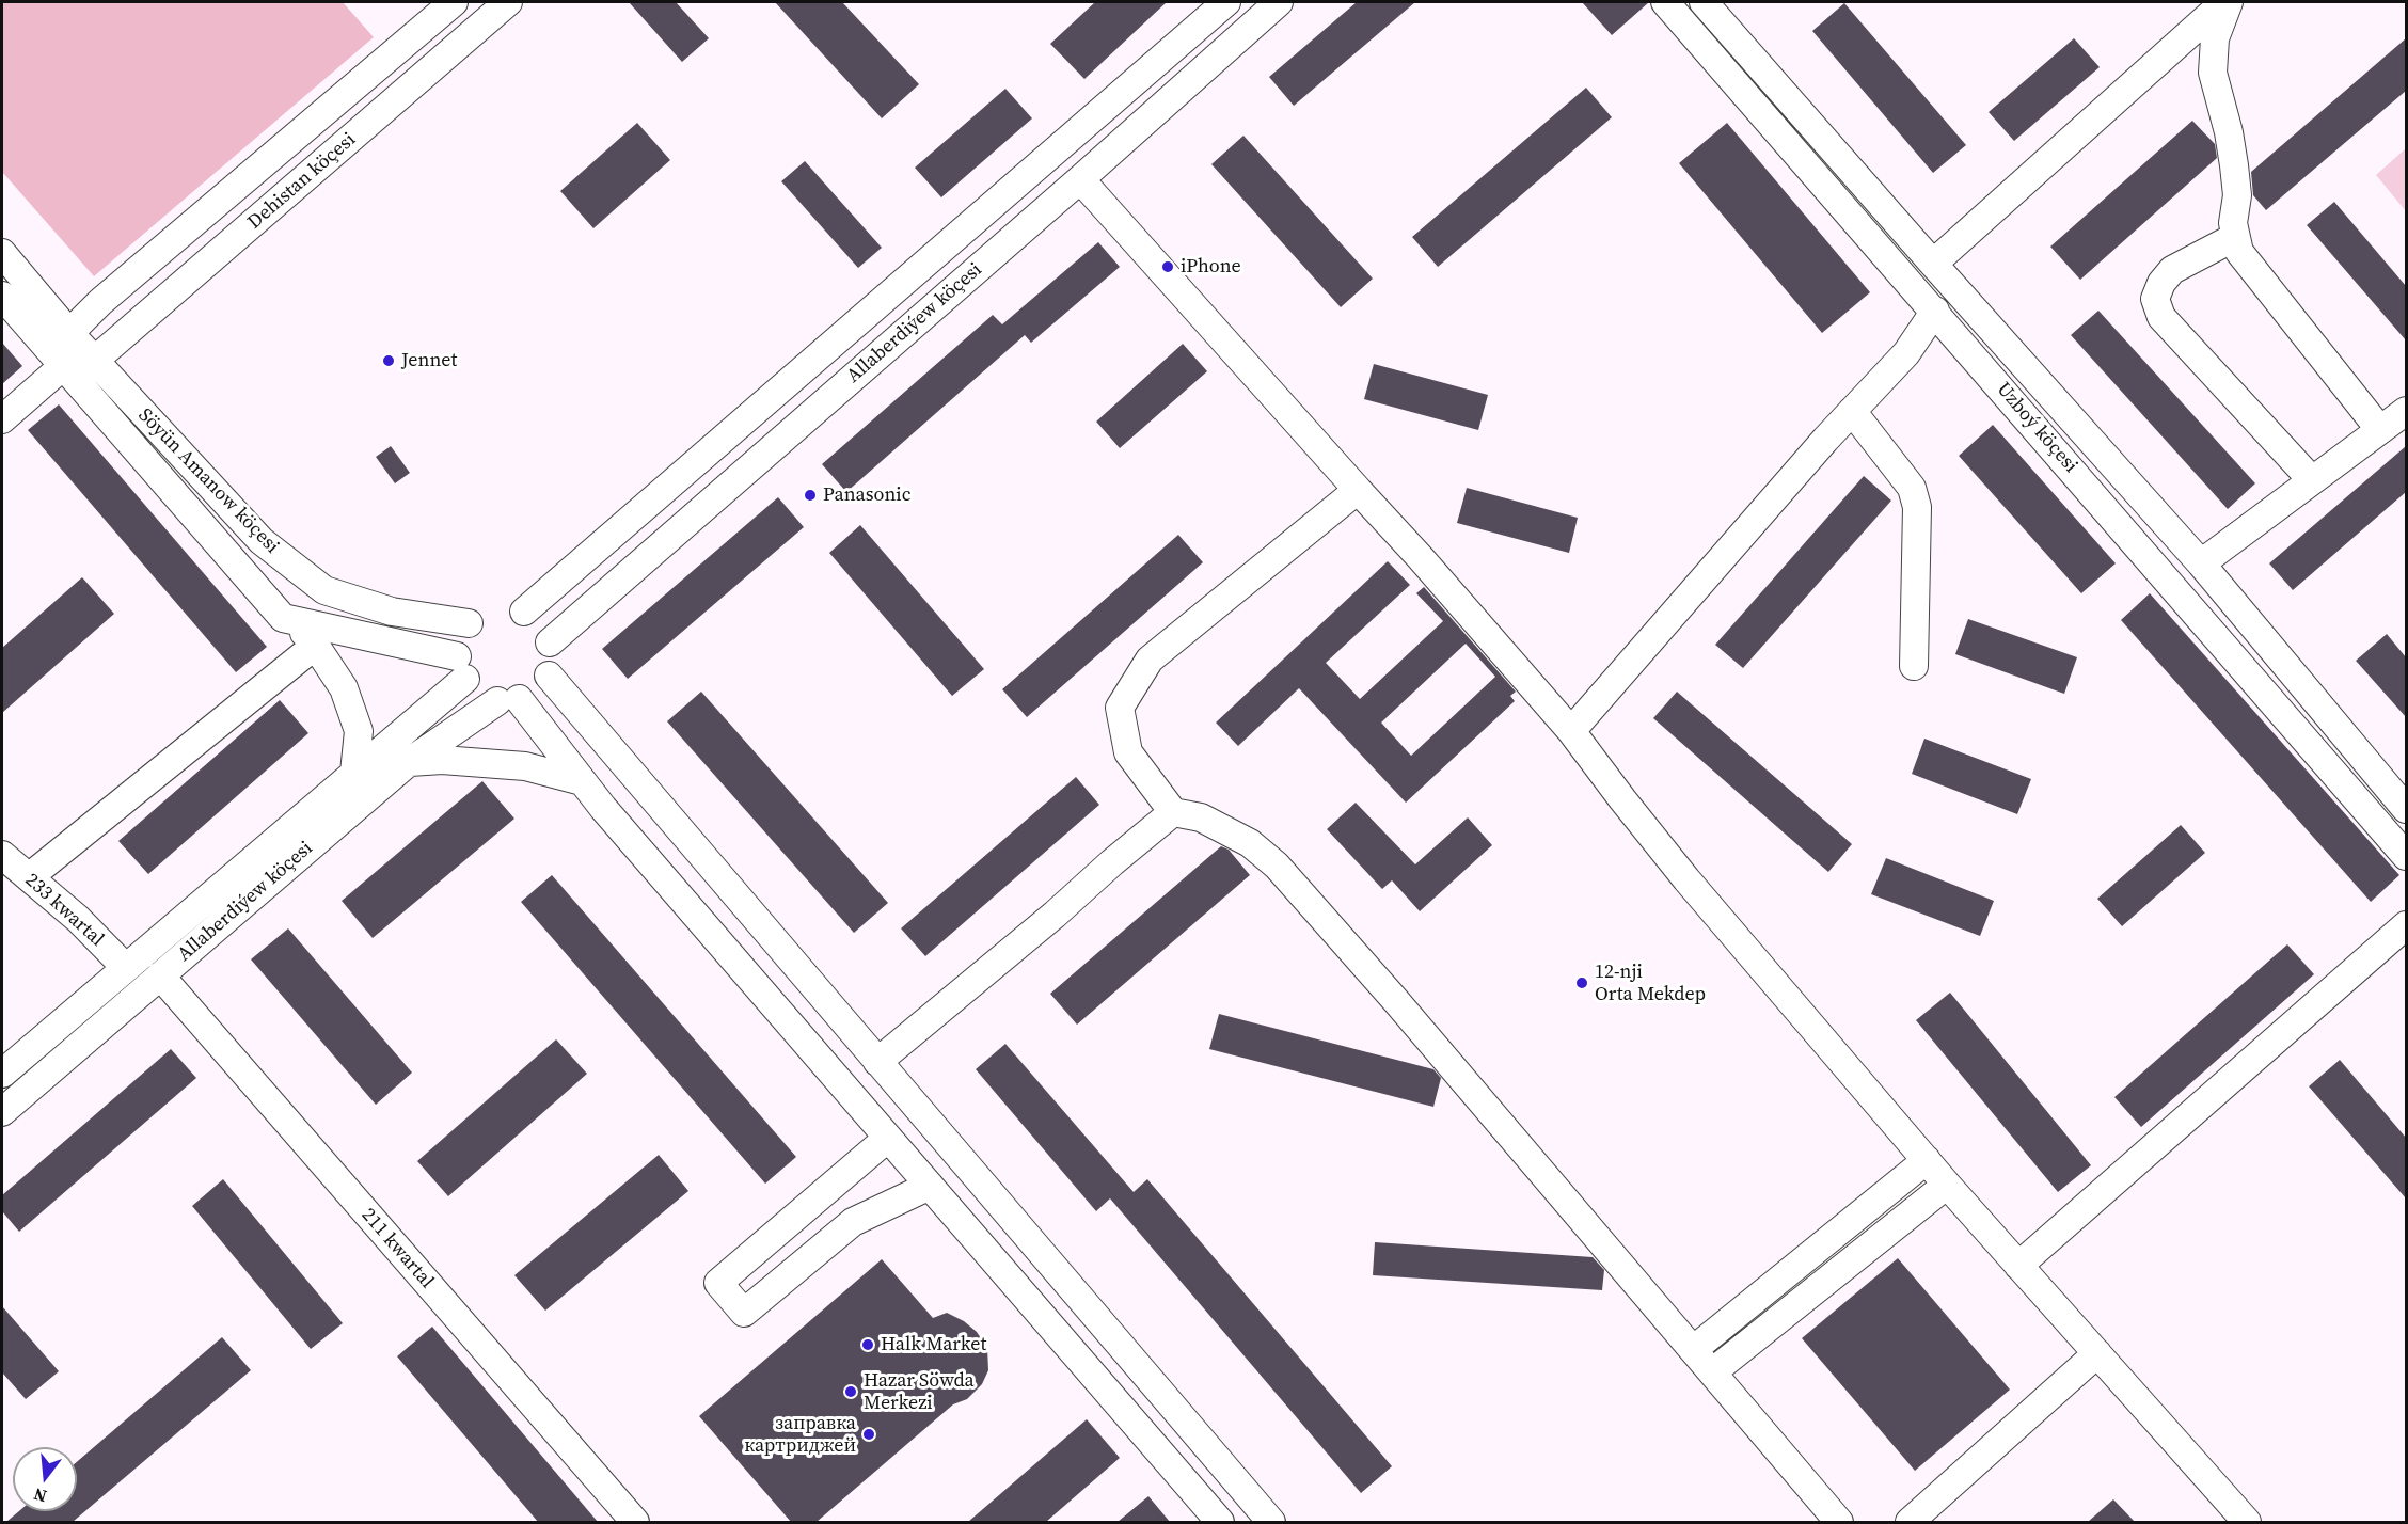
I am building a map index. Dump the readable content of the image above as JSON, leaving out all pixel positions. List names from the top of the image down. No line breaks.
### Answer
{"streets":{"street":["Dehistan köçesi","Allaberdiýew köçesi","Uzboý köçesi","Söyün Amanow köçesi","233 kwartal","211 kwartal"]},"crossings":[["Dehistan köçesi","Söyün Amanow köçesi"],["Allaberdiýew köçesi","Söyün Amanow köçesi"],["Allaberdiýew köçesi","233 kwartal"],["Allaberdiýew köçesi","211 kwartal"]],"places":["iPhone","Jennet","Panasonic","12-nji Orta Mekdep","Halk Market","Hazar Söwda Merkezi","заправка картриджей"],"north":"bottom"}
